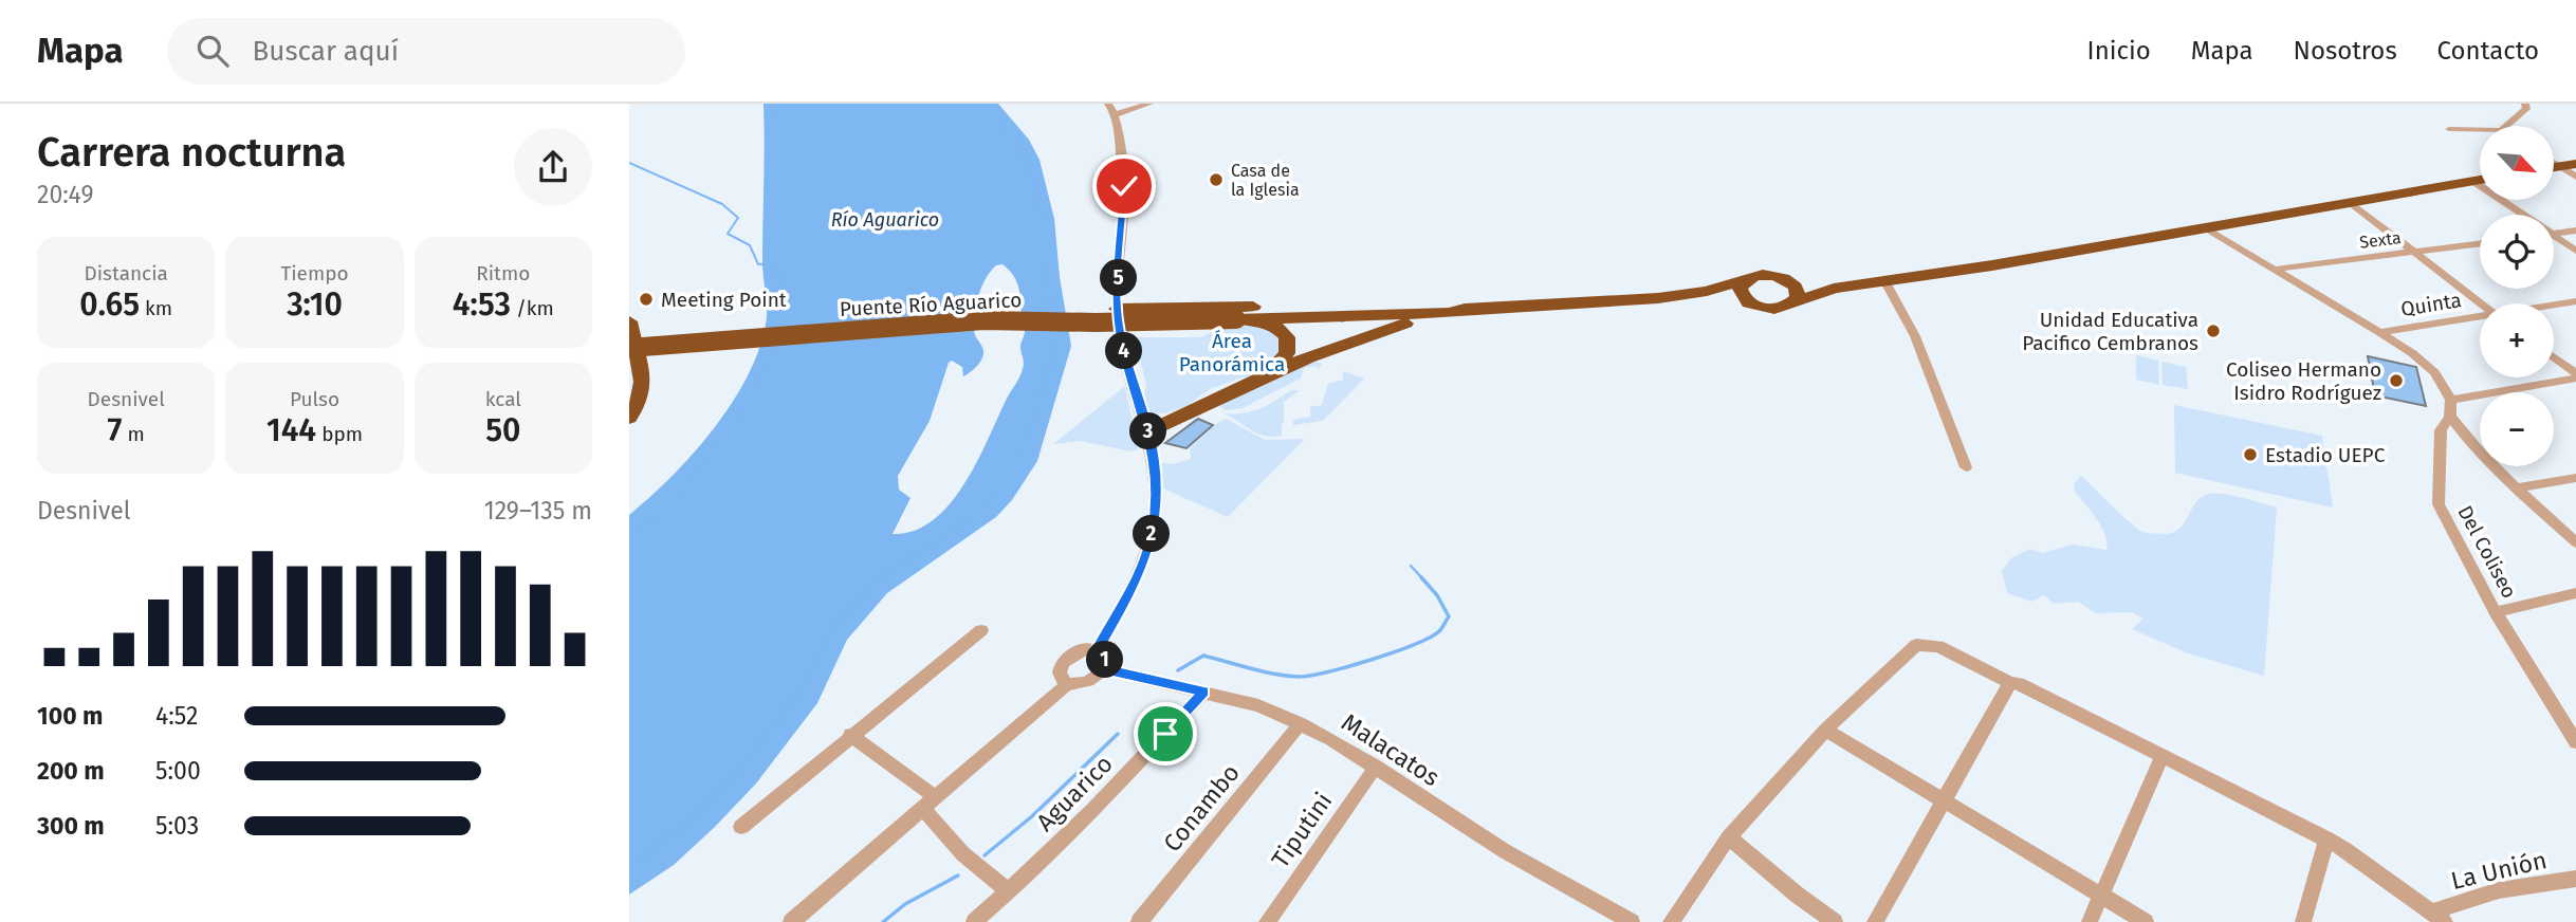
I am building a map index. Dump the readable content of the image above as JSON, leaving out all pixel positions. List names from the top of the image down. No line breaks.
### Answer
{"streets":{"highway":["Puente Río Aguarico"],"street":["Sexta","Quinta","Del Coliseo","Malacatos","Aguarico","Conambo","Tiputini","La Unión"]},"crossings":[["Malacatos","Aguarico"],["Malacatos","Conambo"],["Malacatos","Tiputini"]],"water":["Río Aguarico"],"parks":["Área Panorámica"],"places":["Casa de la Iglesia","Meeting Point","Unidad Educativa Pacifico Cembranos","Coliseo Hermano Isidro Rodríguez","Estadio UEPC"],"north":"bottom right","page":{"header":"Mapa","search":"Buscar aquí","nav":["Inicio","Mapa","Nosotros","Contacto"],"heading":["Carrera nocturna","20:49"],"map_buttons":["+","−"],"stats":[["Distancia","0.65 km"],["Tiempo","3:10"],["Ritmo","4:53 /km"],["Desnivel","7 m"],["Pulso","144 bpm"],["kcal","50"]],"pins":["5","4","3","2","1"],"chart":["Desnivel","129–135 m"],"list":[{"name":"100 m","note":"4:52"},{"name":"200 m","note":"5:00"},{"name":"300 m","note":"5:03"}]}}
